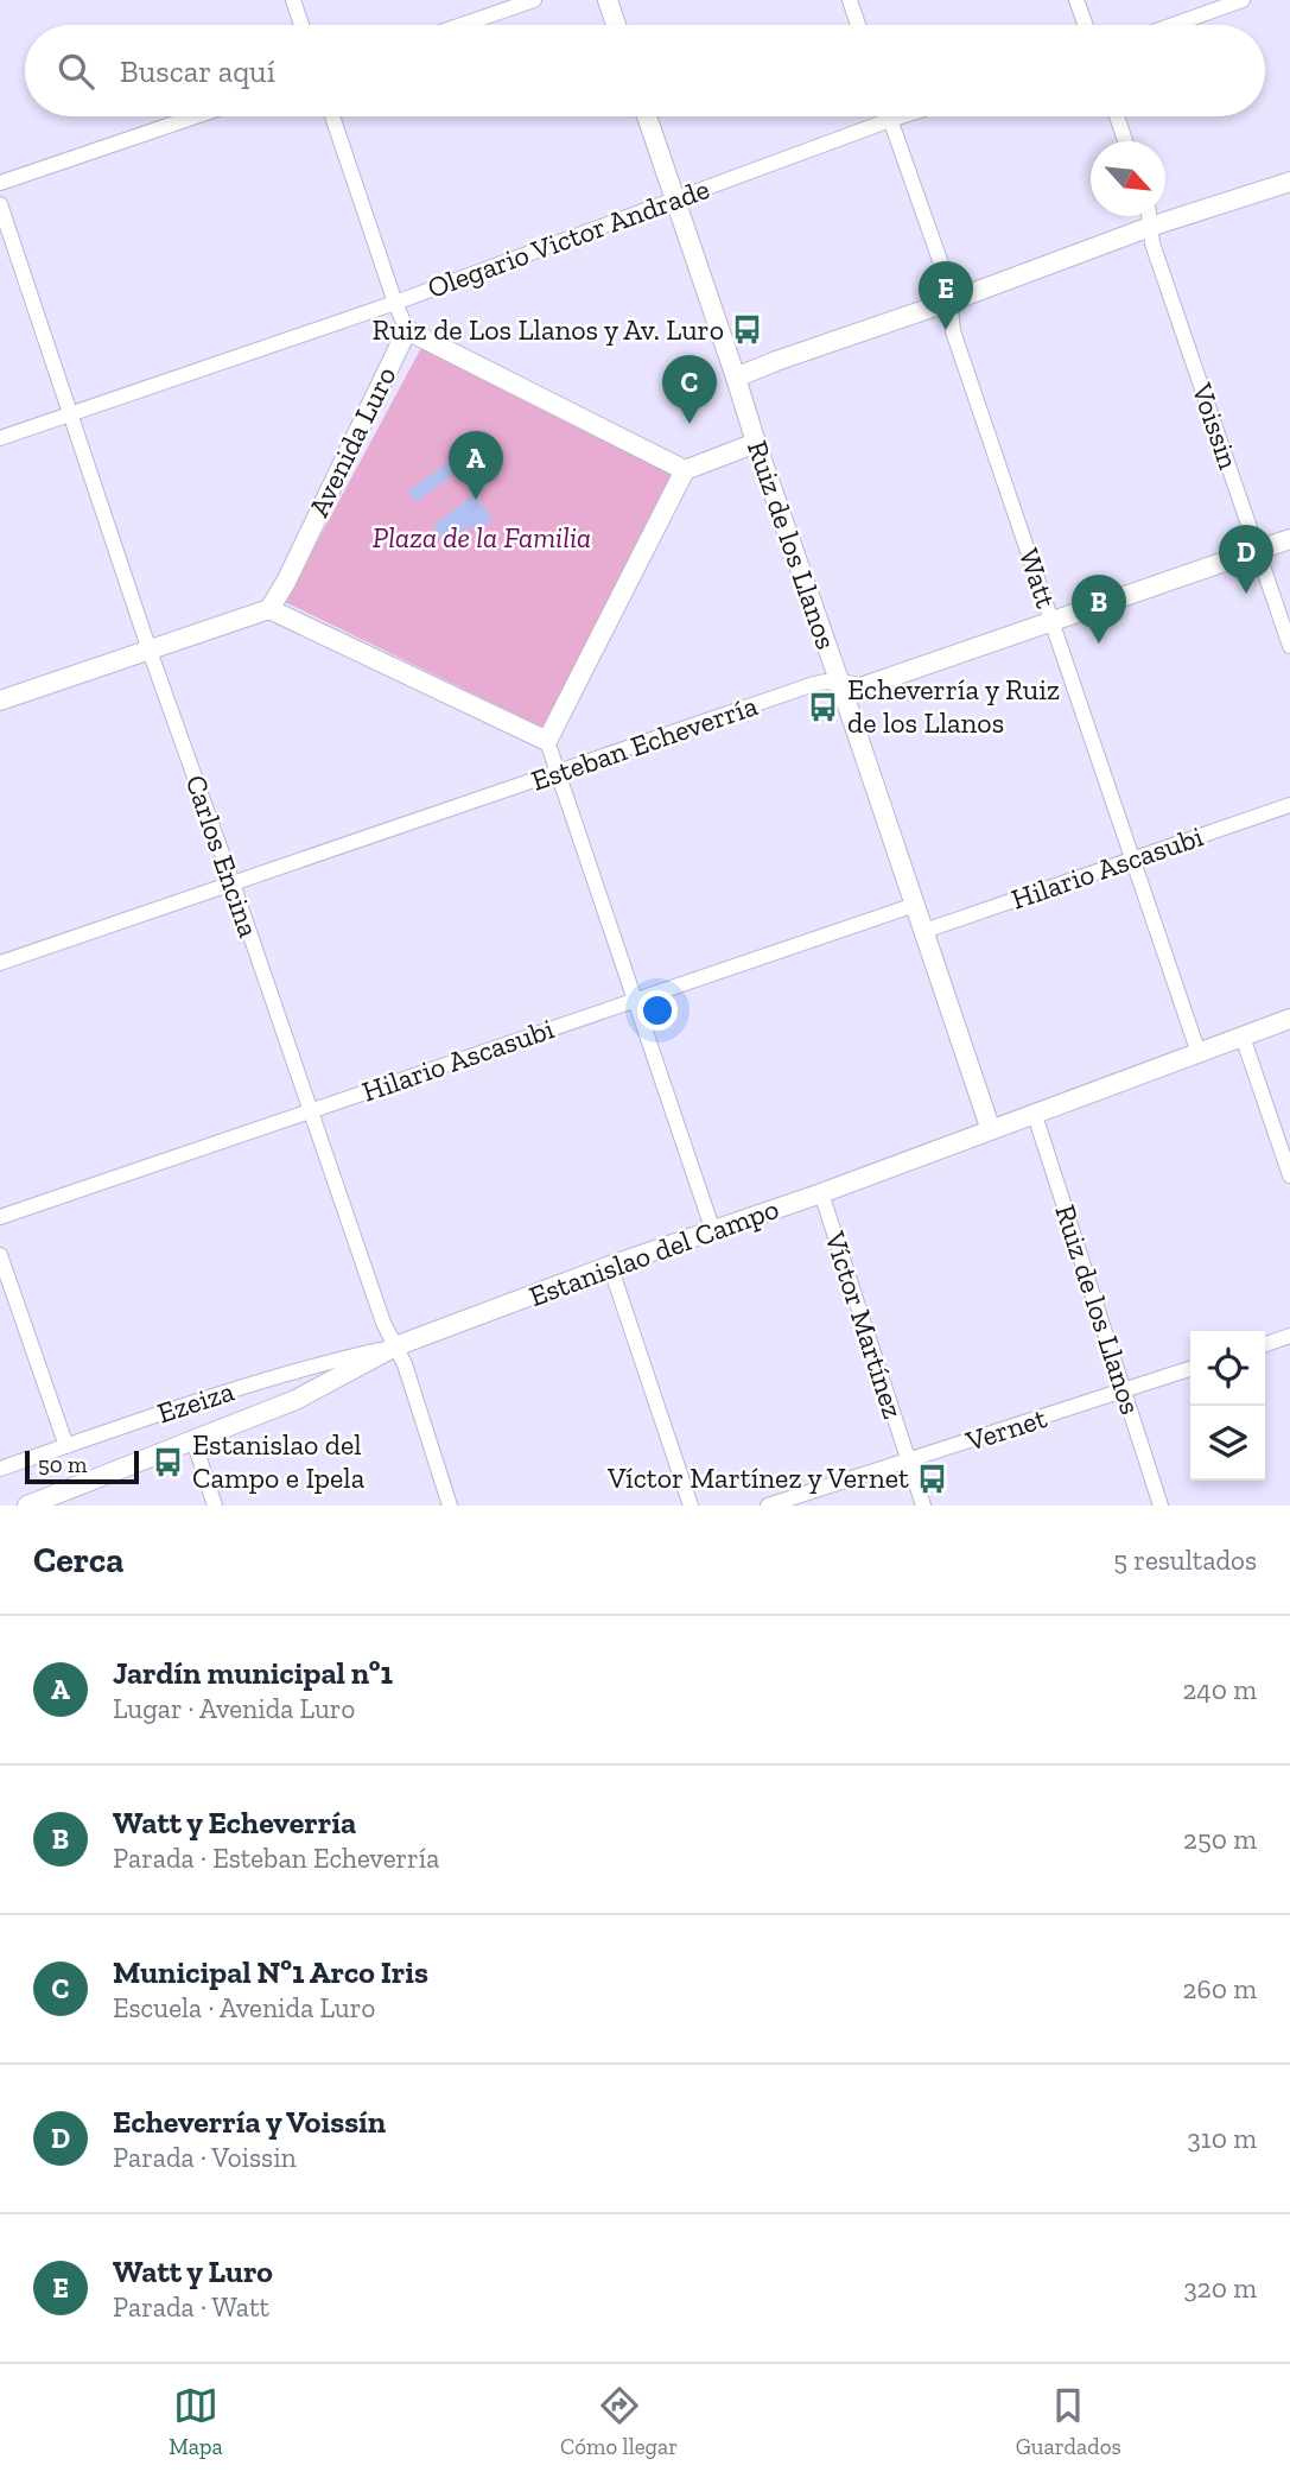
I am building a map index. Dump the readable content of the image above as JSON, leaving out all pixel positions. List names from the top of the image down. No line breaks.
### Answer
{"streets":{"street":["Olegario Victor Andrade","Voissin","Avenida Luro","Ruiz de los Llanos","Watt","Esteban Echeverría","Carlos Encina","Hilario Ascasubi","Estanislao del Campo","Víctor Martínez","Ezeiza","Vernet"]},"crossings":[["Olegario Victor Andrade","Ruiz de los Llanos"],["Olegario Victor Andrade","Watt"],["Olegario Victor Andrade","Carlos Encina"],["Voissin","Esteban Echeverría"],["Ruiz de los Llanos","Esteban Echeverría"],["Ruiz de los Llanos","Hilario Ascasubi"],["Ruiz de los Llanos","Estanislao del Campo"],["Ruiz de los Llanos","Vernet"],["Watt","Esteban Echeverría"],["Watt","Hilario Ascasubi"],["Watt","Estanislao del Campo"],["Esteban Echeverría","Carlos Encina"],["Carlos Encina","Hilario Ascasubi"],["Carlos Encina","Estanislao del Campo"],["Carlos Encina","Ezeiza"],["Estanislao del Campo","Víctor Martínez"],["Estanislao del Campo","Ezeiza"],["Víctor Martínez","Vernet"]],"parks":["Plaza de la Familia"],"places":{"bus stop":["Ruiz de Los Llanos y Av. Luro","Echeverría y Ruiz de los Llanos","Estanislao del Campo e Ipela","Víctor Martínez y Vernet"]},"scale_bar":"50 m","north":"bottom right","page":{"search":"Buscar aquí","pins":["E","C","A","D","B"],"scale":"50 m","heading":["Cerca","5 resultados"],"list":[{"mark":"A","name":"Jardín municipal nº1","note":"Lugar · Avenida Luro","value":"240 m"},{"mark":"B","name":"Watt y Echeverría","note":"Parada · Esteban Echeverría","value":"250 m"},{"mark":"C","name":"Municipal Nº1 Arco Iris","note":"Escuela · Avenida Luro","value":"260 m"},{"mark":"D","name":"Echeverría y Voissín","note":"Parada · Voissin","value":"310 m"},{"mark":"E","name":"Watt y Luro","note":"Parada · Watt","value":"320 m"}],"nav":["Mapa","Cómo llegar","Guardados"]}}
